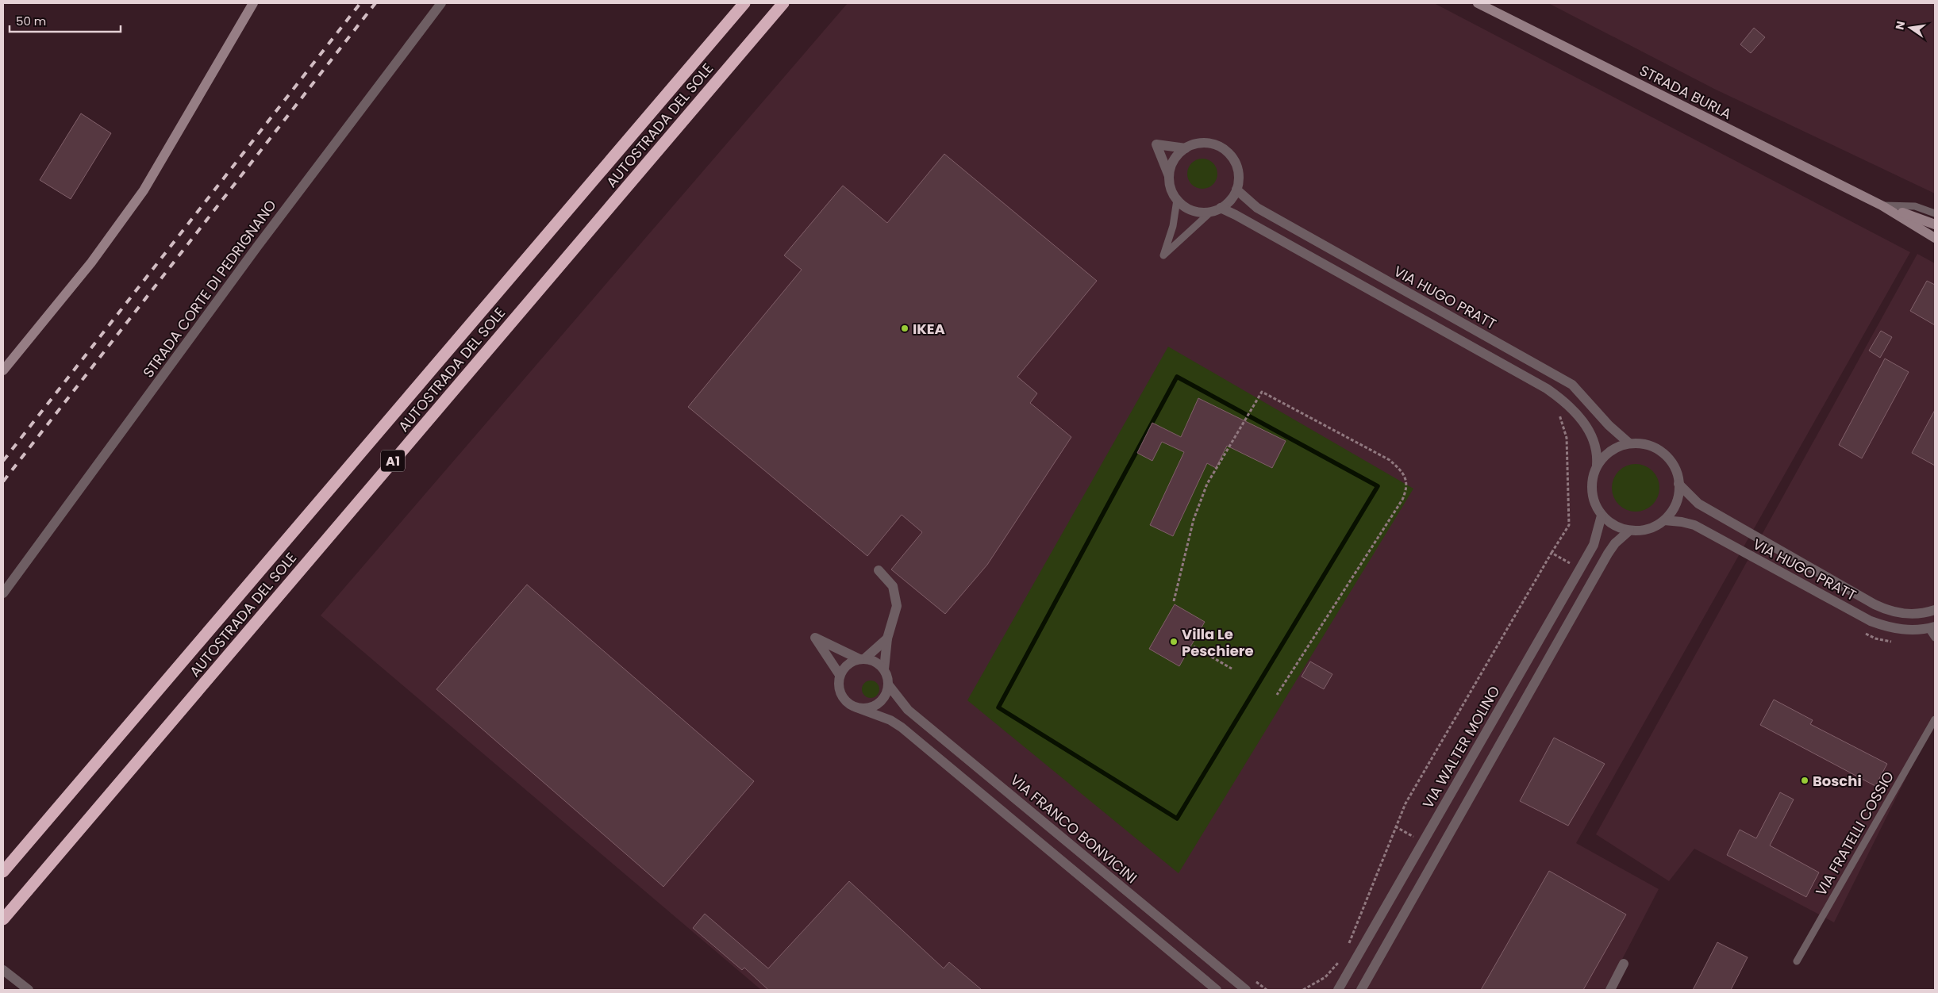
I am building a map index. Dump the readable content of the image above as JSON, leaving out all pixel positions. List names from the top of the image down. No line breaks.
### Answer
{"streets":{"highway":["AUTOSTRADA DEL SOLE","A1"],"main road":["STRADA BURLA"],"street":["STRADA CORTE DI PEDRIGNANO","VIA HUGO PRATT","VIA WALTER MOLINO","VIA FRANCO BONVICINI"],"lane":["VIA FRATELLI COSSIO"]},"crossings":[["VIA HUGO PRATT","VIA WALTER MOLINO"]],"places":["IKEA","Villa Le Peschiere","Boschi"],"scale_bar":"50 m","north":"left"}
